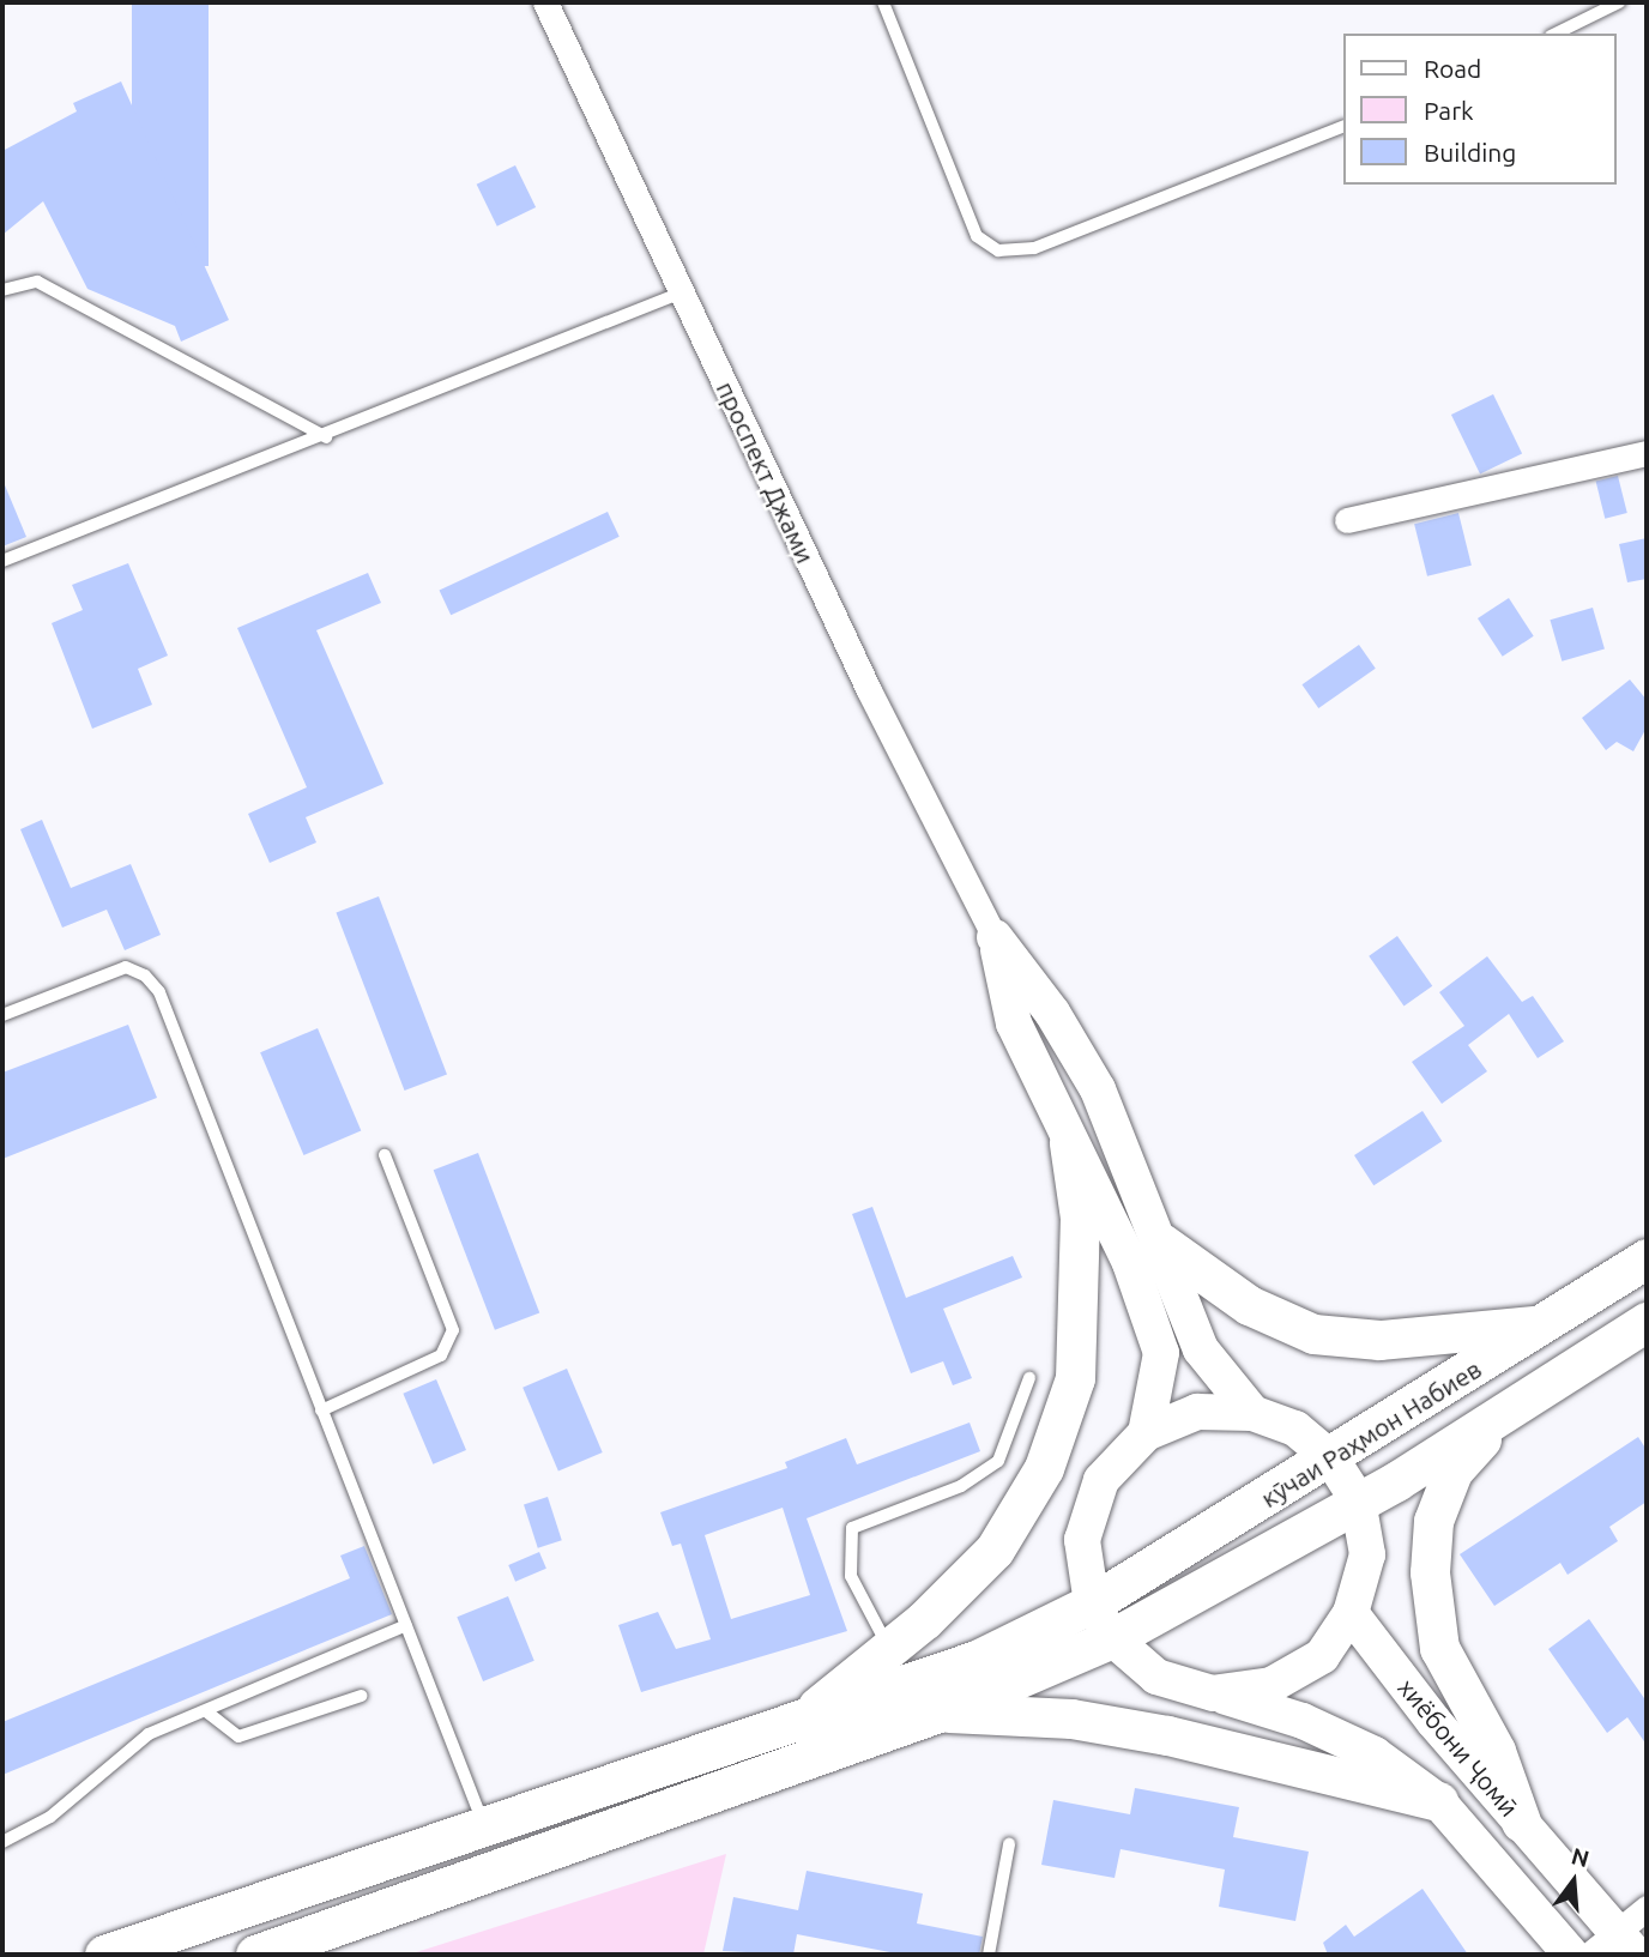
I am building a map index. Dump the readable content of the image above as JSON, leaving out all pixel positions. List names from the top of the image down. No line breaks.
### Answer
{"streets":{"main road":["кӯчаи Раҳмон Набиев","хиёбони Ҷомӣ"],"street":["проспект Джами"]},"crossings":[["кӯчаи Раҳмон Набиев","хиёбони Ҷомӣ"]],"legend":["Road","Park","Building"],"north":"top"}
